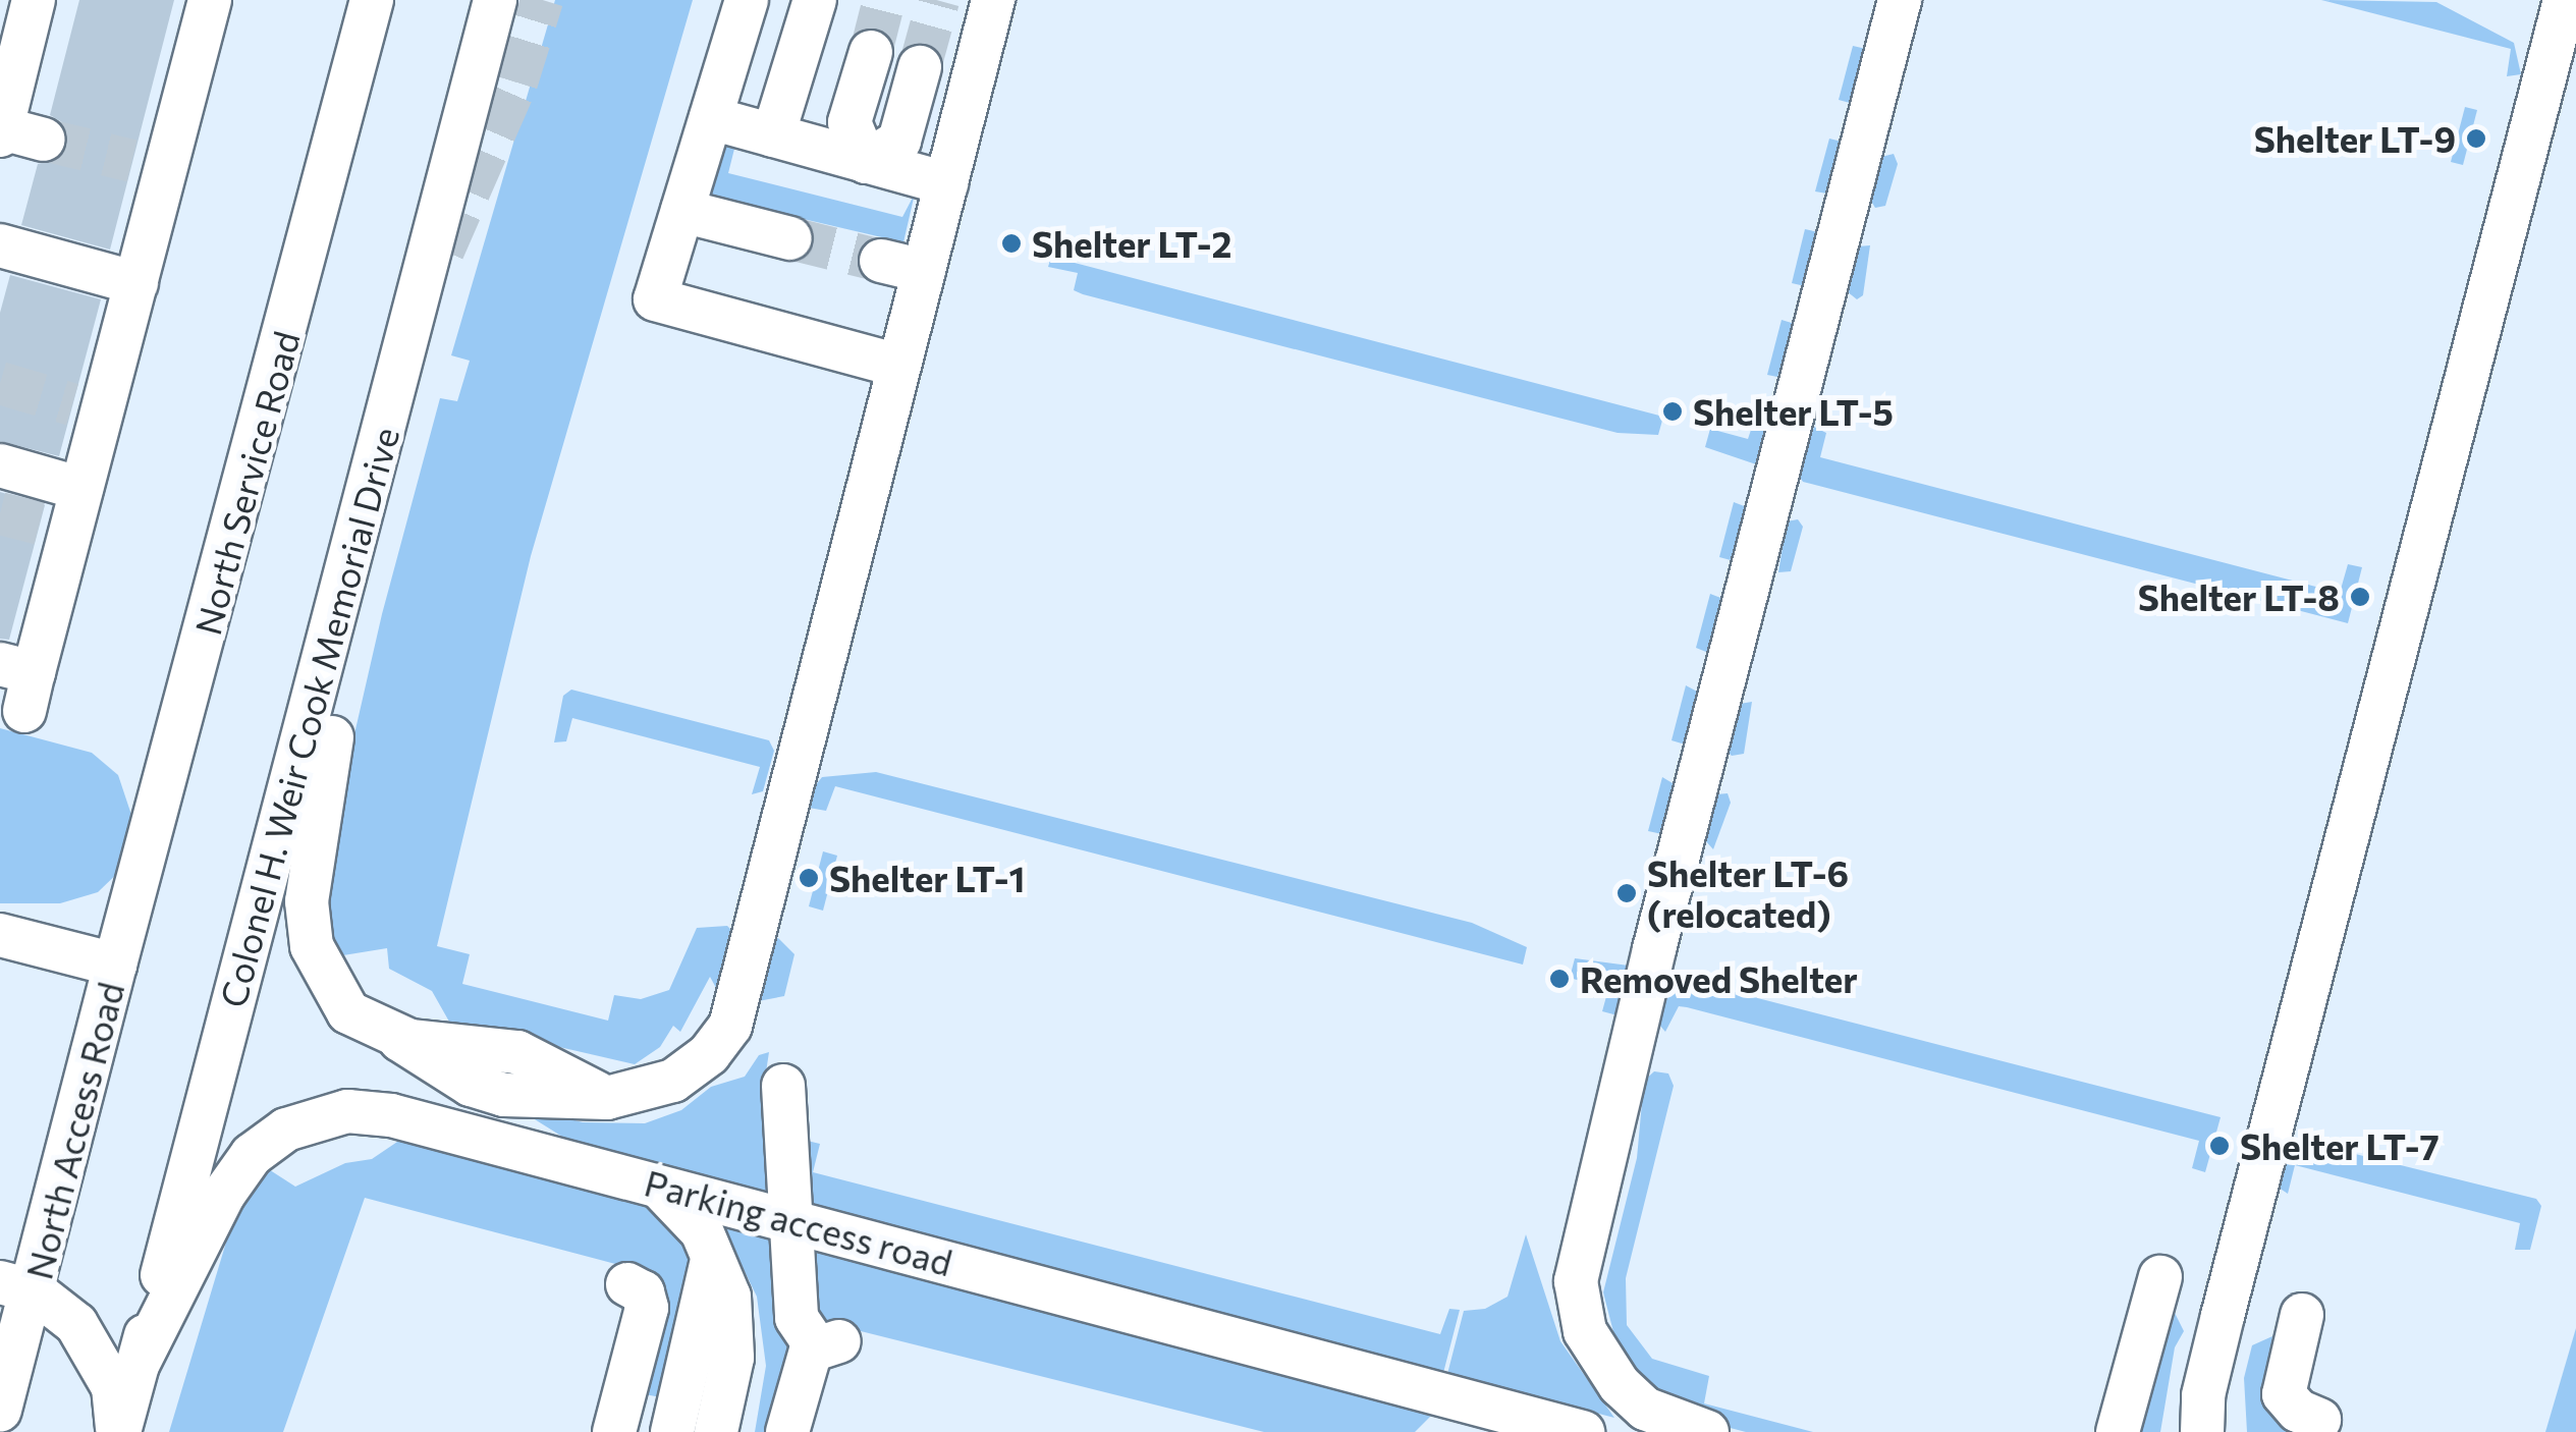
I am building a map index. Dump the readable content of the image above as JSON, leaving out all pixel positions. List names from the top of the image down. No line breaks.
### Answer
{"streets":{"street":["North Service Road","Colonel H. Weir Cook Memorial Drive","North Access Road","Parking access road"]},"crossings":[["North Service Road","North Access Road"],["Colonel H. Weir Cook Memorial Drive","Parking access road"]],"places":["Shelter LT-9","Shelter LT-2","Shelter LT-5","Shelter LT-8","Shelter LT-1","Shelter LT-6 (relocated)","Removed Shelter","Shelter LT-7"]}
